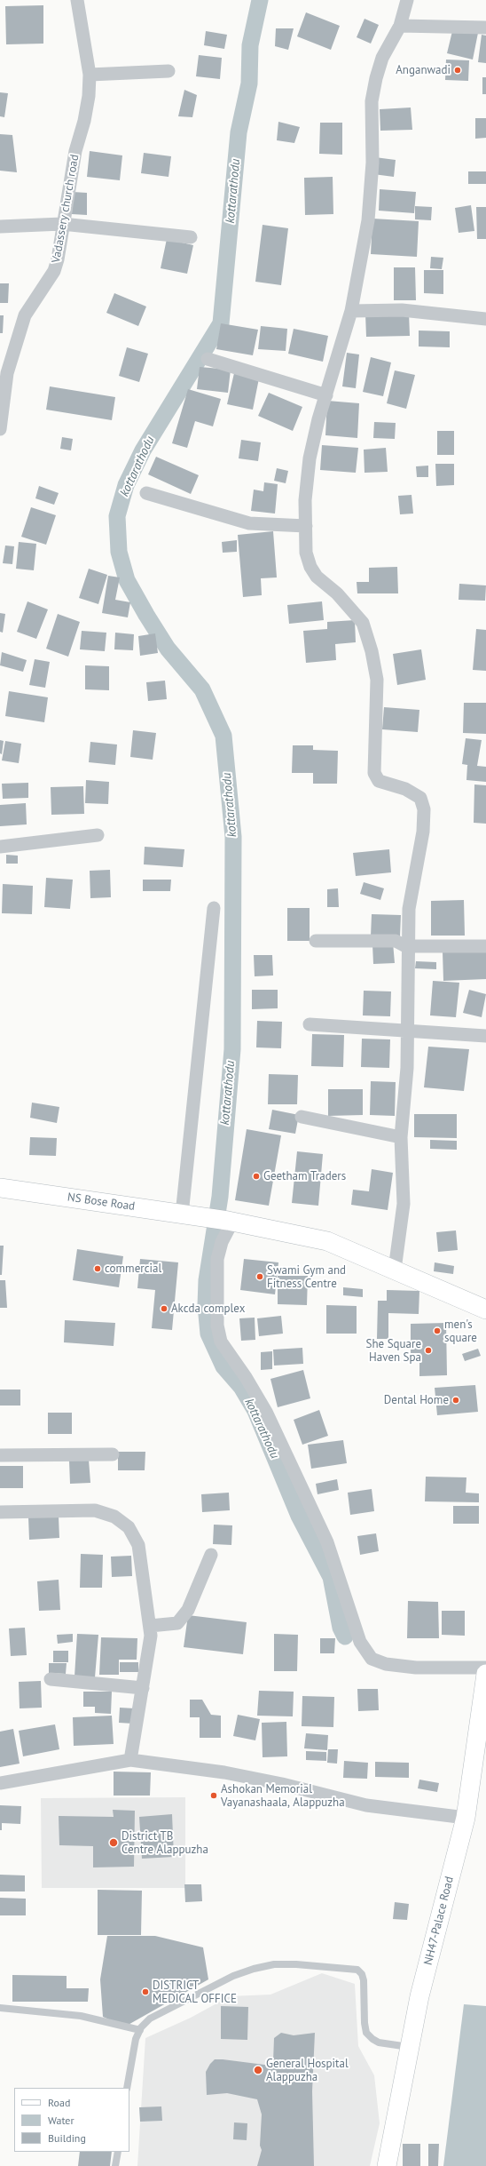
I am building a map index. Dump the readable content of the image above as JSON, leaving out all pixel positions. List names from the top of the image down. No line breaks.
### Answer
{"streets":{"main road":["NS Bose Road","NH47-Palace Road"],"street":["Vadassery church road"]},"water":["kottarathodu"],"places":["Anganwadi","Geetham Traders","commercial","Swami Gym and Fitness Centre","Akcda complex","men's square","She Square Haven Spa","Dental Home","Ashokan Memorial Vayanashaala, Alappuzha","District TB Centre Alappuzha","DISTRICT MEDICAL OFFICE","General Hospital Alappuzha"],"legend":["Road","Water","Building"]}
